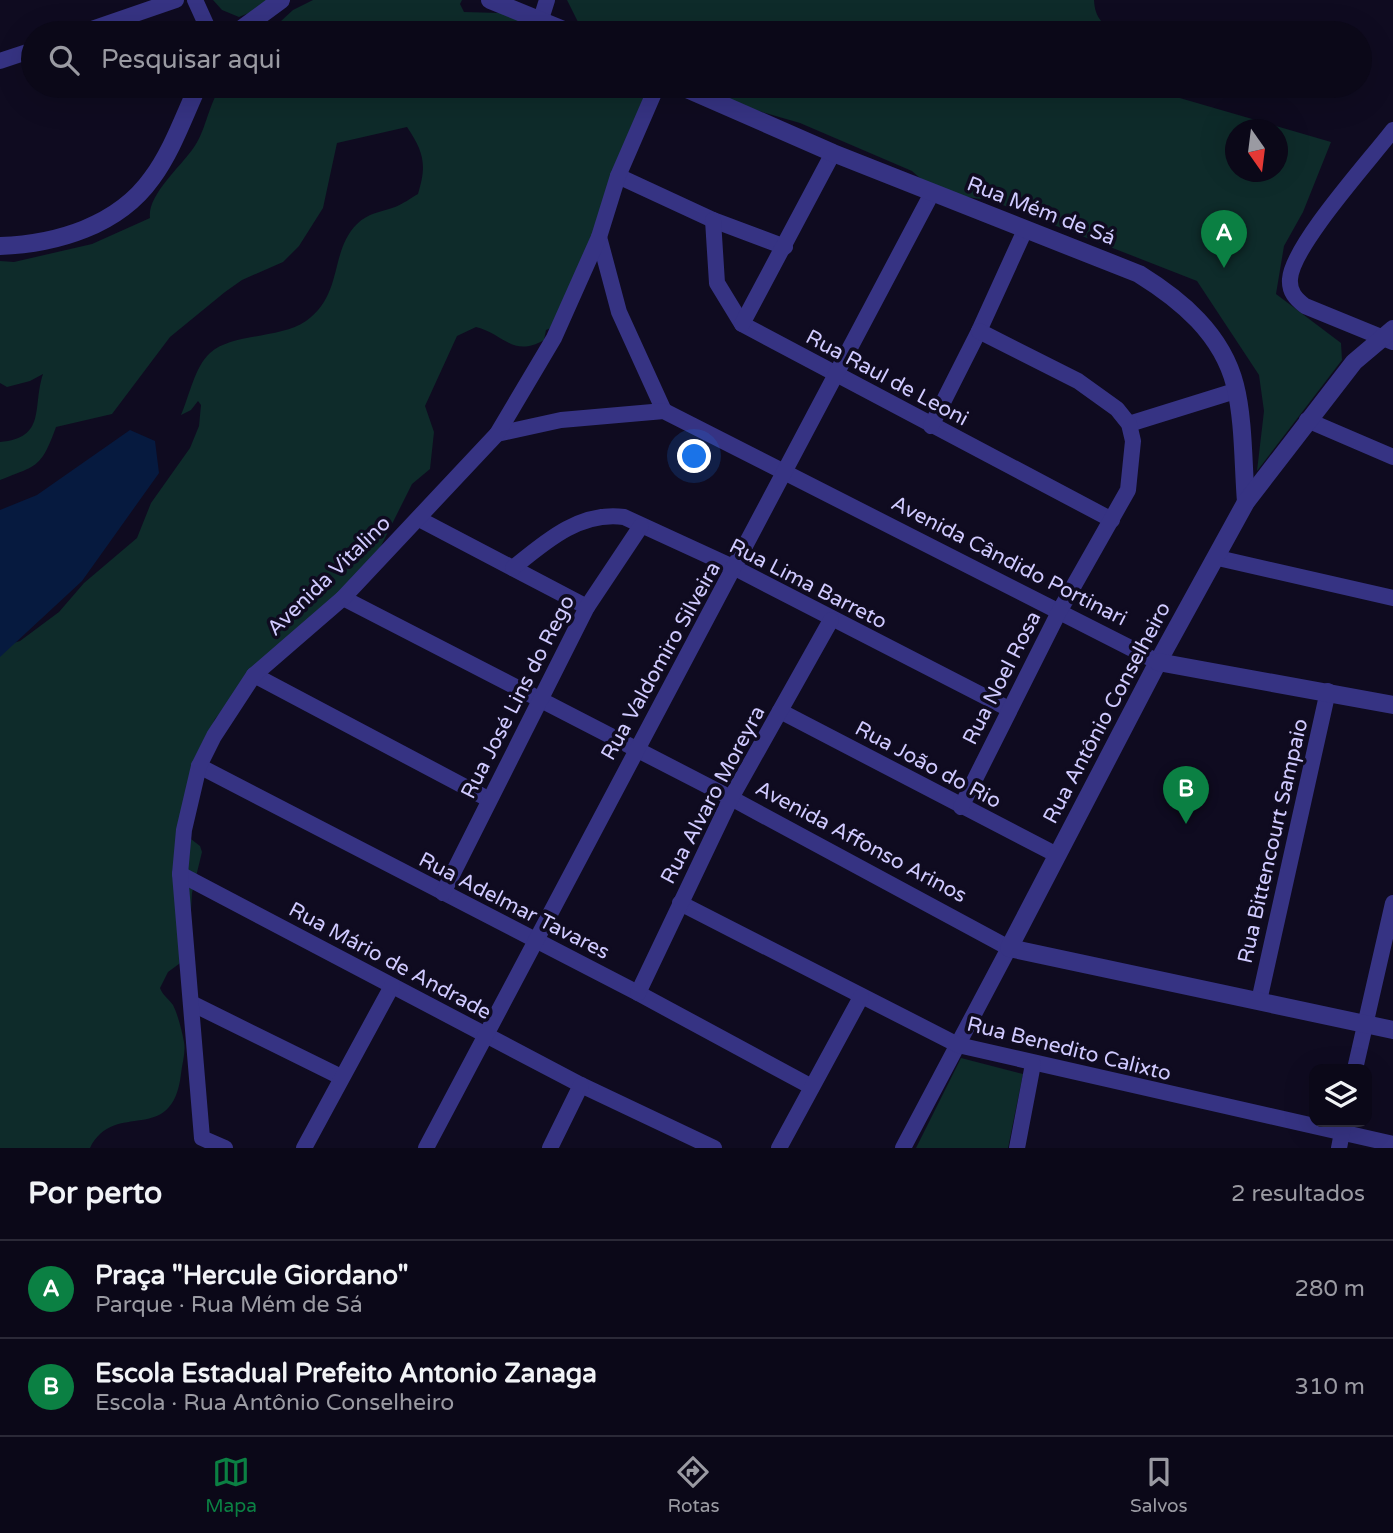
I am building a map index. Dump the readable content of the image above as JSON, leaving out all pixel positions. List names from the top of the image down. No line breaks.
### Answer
{"streets":{"street":["Rua Mém de Sá","Rua Raul de Leoni","Avenida Cândido Portinari","Avenida Vitalino","Rua Lima Barreto","Rua Valdomiro Silveira","Rua Noel Rosa","Rua José Lins do Rego","Rua Antônio Conselheiro","Rua João do Rio","Rua Alvaro Moreyra","Rua Bittencourt Sampaio","Avenida Affonso Arinos","Rua Adelmar Tavares","Rua Mário de Andrade","Rua Benedito Calixto"]},"crossings":[["Rua Mém de Sá","Rua Valdomiro Silveira"],["Rua Mém de Sá","Rua Antônio Conselheiro"],["Rua Raul de Leoni","Rua Valdomiro Silveira"],["Rua Raul de Leoni","Rua Noel Rosa"],["Avenida Cândido Portinari","Rua Valdomiro Silveira"],["Avenida Cândido Portinari","Rua Noel Rosa"],["Avenida Cândido Portinari","Rua Antônio Conselheiro"],["Avenida Cândido Portinari","Rua Bittencourt Sampaio"],["Avenida Vitalino","Avenida Affonso Arinos"],["Avenida Vitalino","Rua Adelmar Tavares"],["Avenida Vitalino","Rua Mário de Andrade"],["Rua Lima Barreto","Rua Valdomiro Silveira"],["Rua Lima Barreto","Rua Noel Rosa"],["Rua Lima Barreto","Rua José Lins do Rego"],["Rua Lima Barreto","Rua Alvaro Moreyra"],["Rua Valdomiro Silveira","Avenida Affonso Arinos"],["Rua Valdomiro Silveira","Rua Adelmar Tavares"],["Rua Valdomiro Silveira","Rua Mário de Andrade"],["Rua Noel Rosa","Rua João do Rio"],["Rua José Lins do Rego","Avenida Affonso Arinos"],["Rua José Lins do Rego","Rua Adelmar Tavares"],["Rua Antônio Conselheiro","Rua João do Rio"],["Rua Antônio Conselheiro","Avenida Affonso Arinos"],["Rua Antônio Conselheiro","Rua Benedito Calixto"],["Rua João do Rio","Rua Alvaro Moreyra"],["Rua Alvaro Moreyra","Avenida Affonso Arinos"],["Rua Alvaro Moreyra","Rua Adelmar Tavares"],["Rua Alvaro Moreyra","Rua Benedito Calixto"],["Rua Bittencourt Sampaio","Avenida Affonso Arinos"]],"north":"bottom","page":{"search":"Pesquisar aqui","pins":["A","B"],"heading":["Por perto","2 resultados"],"list":[{"mark":"A","name":"Praça \"Hercule Giordano\"","note":"Parque · Rua Mém de Sá","value":"280 m"},{"mark":"B","name":"Escola Estadual Prefeito Antonio Zanaga","note":"Escola · Rua Antônio Conselheiro","value":"310 m"}],"nav":["Mapa","Rotas","Salvos"]}}
